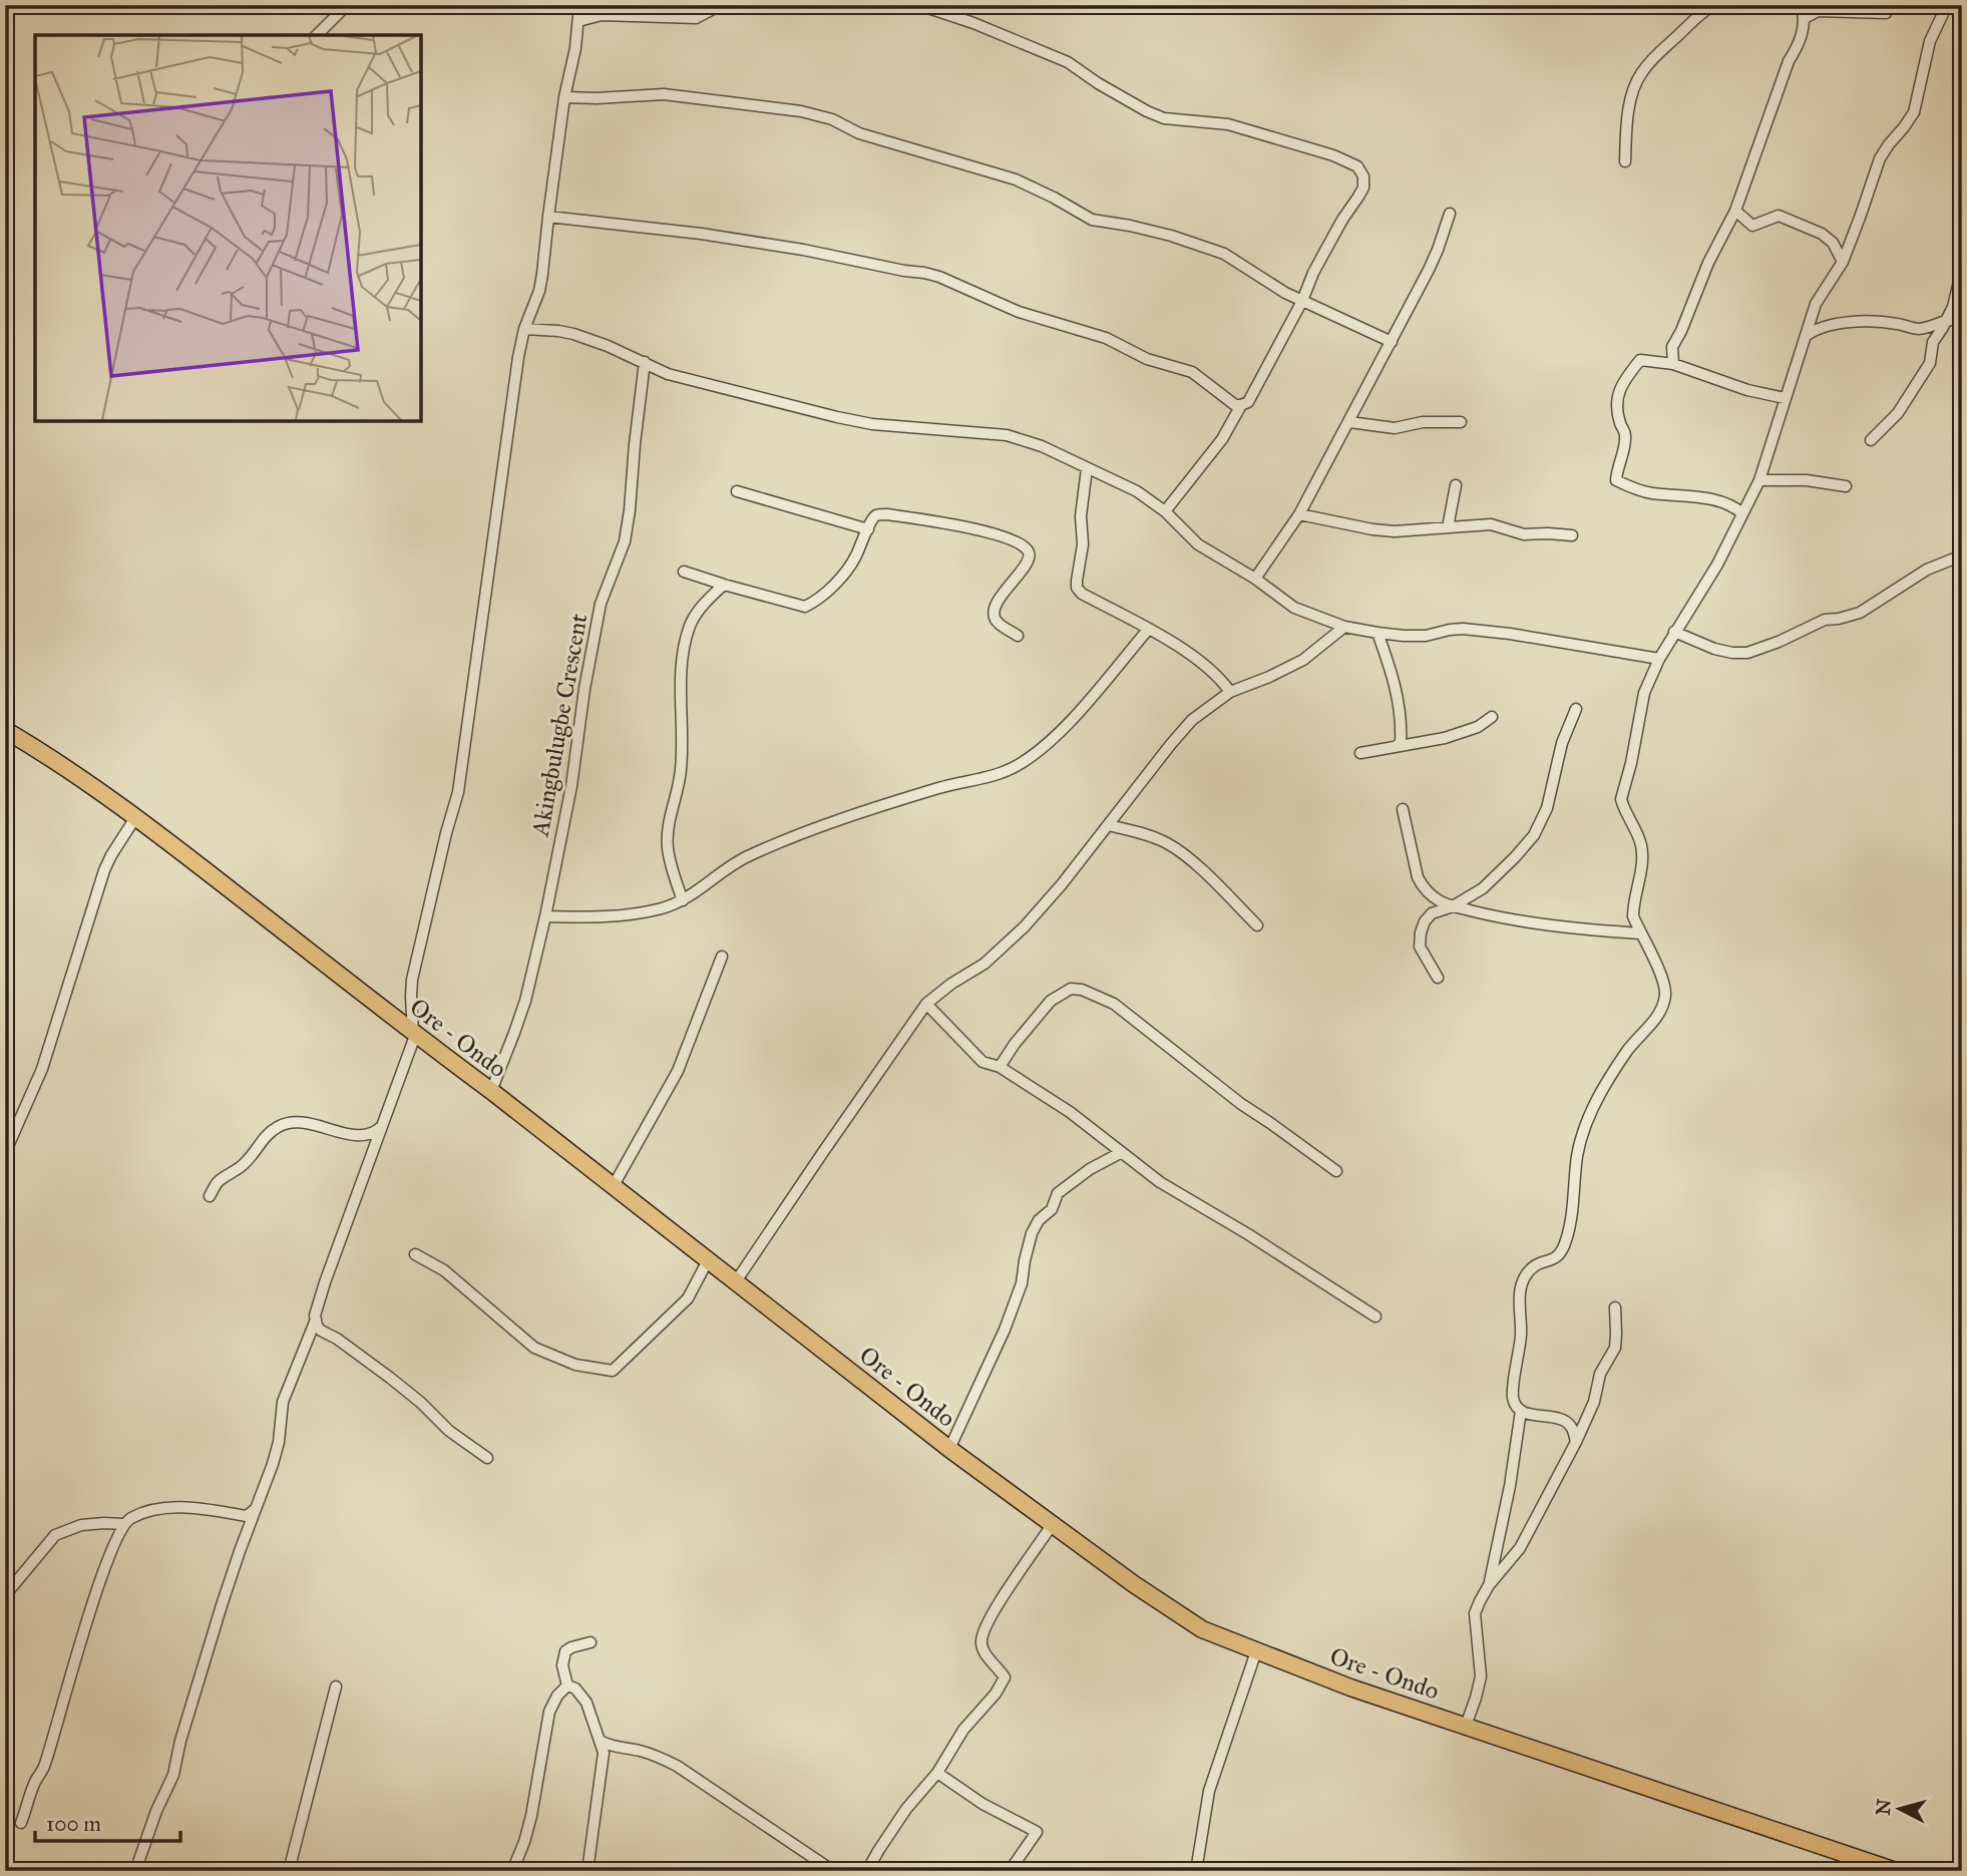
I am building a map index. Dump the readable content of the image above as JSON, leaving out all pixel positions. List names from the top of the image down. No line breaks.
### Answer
{"streets":{"main road":["Ore - Ondo"],"street":["Akingbulugbe Crescent"]},"crossings":[["Akingbulugbe Crescent","Ore - Ondo"]],"scale_bar":"100 m","north":"left"}
